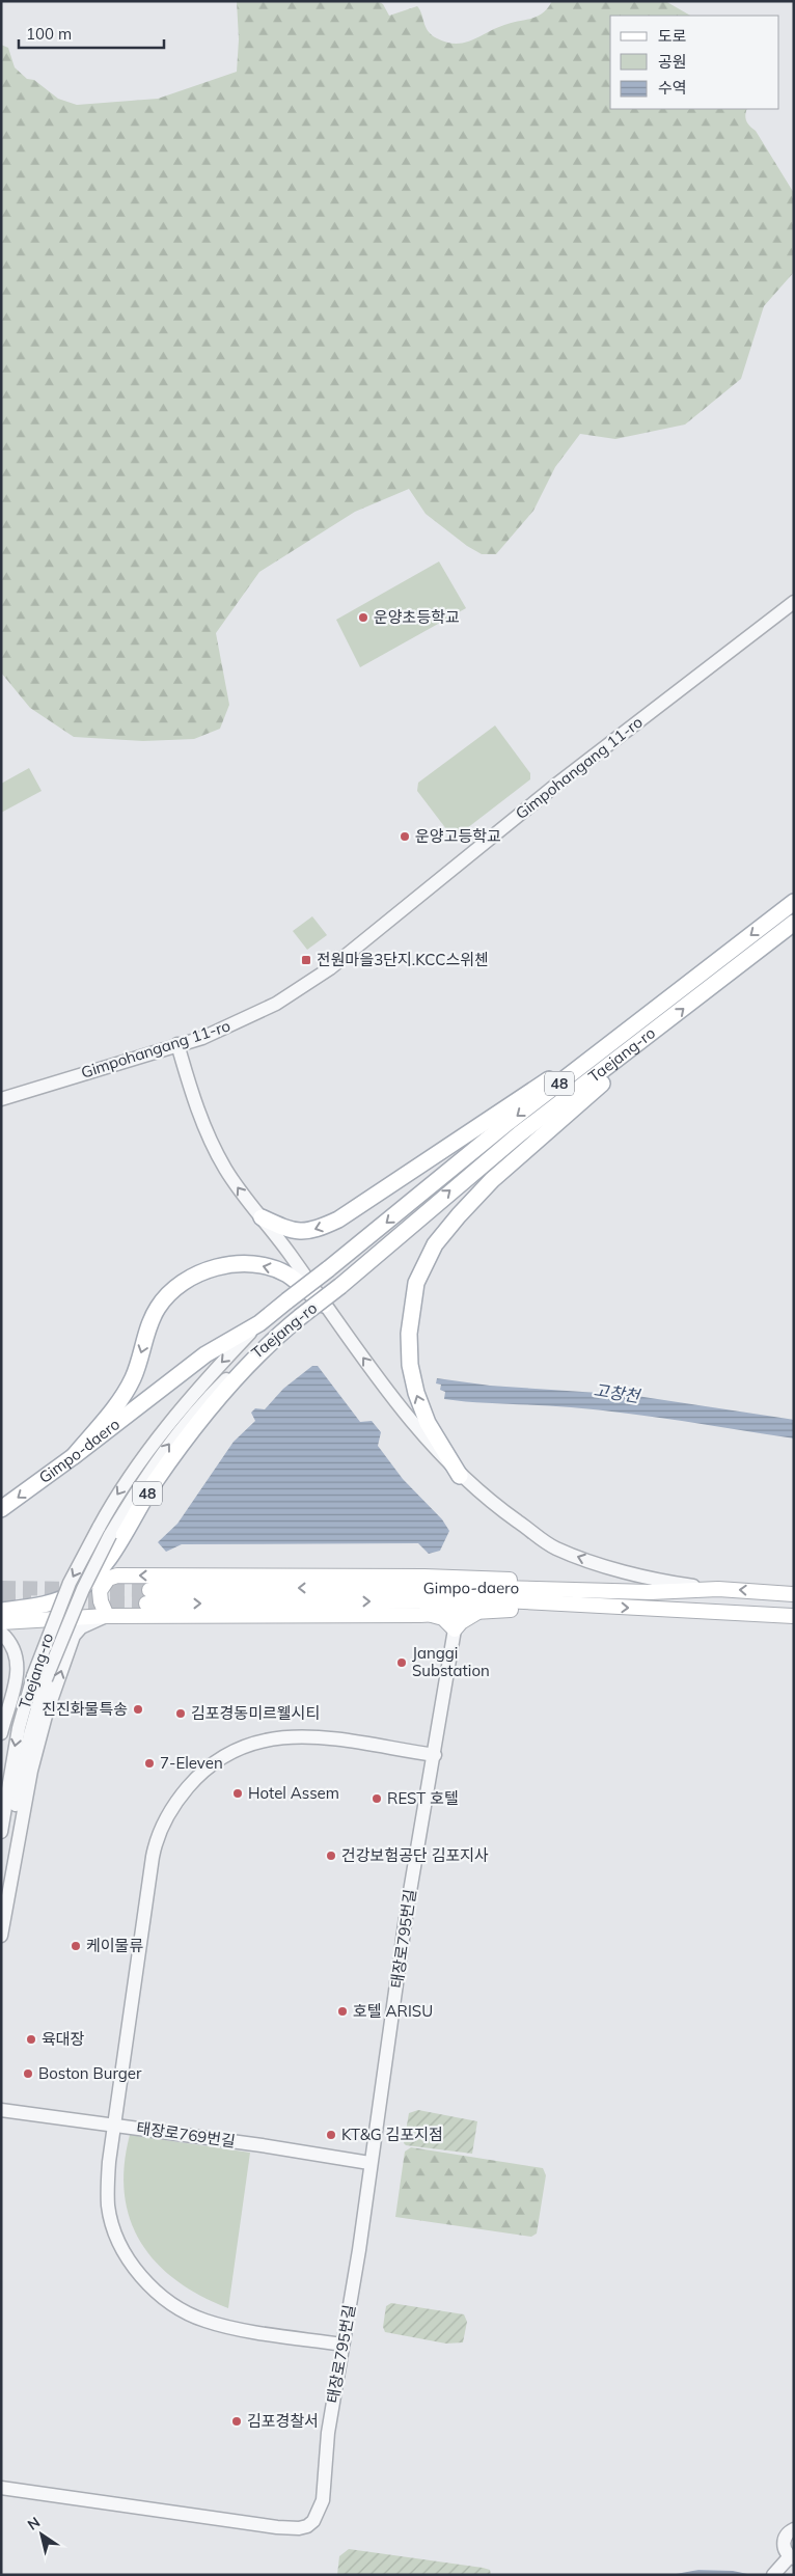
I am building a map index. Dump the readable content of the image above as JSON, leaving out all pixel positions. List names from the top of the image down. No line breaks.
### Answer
{"streets":{"main road":["Taejang-ro","48","Gimpo-daero"],"street":["Gimpohangang 11-ro","태장로795번길","태장로769번길"]},"crossings":[["Taejang-ro","48"],["Taejang-ro","Gimpo-daero"],["태장로795번길","태장로769번길"]],"water":["고창천"],"places":{"other":["운양초등학교","운양고등학교","Janggi Substation","진진화물특송","김포경동미르웰시티","7-Eleven","Hotel Assem","REST 호텔","건강보험공단 김포지사","케이물류","호텔 ARISU","육대장","Boston Burger","KT&G 김포지점","김포경찰서"],"transit":["전원마을3단지.KCC스위첸"]},"legend":["도로","공원","수역"],"scale_bar":"100 m","north":"top left"}
